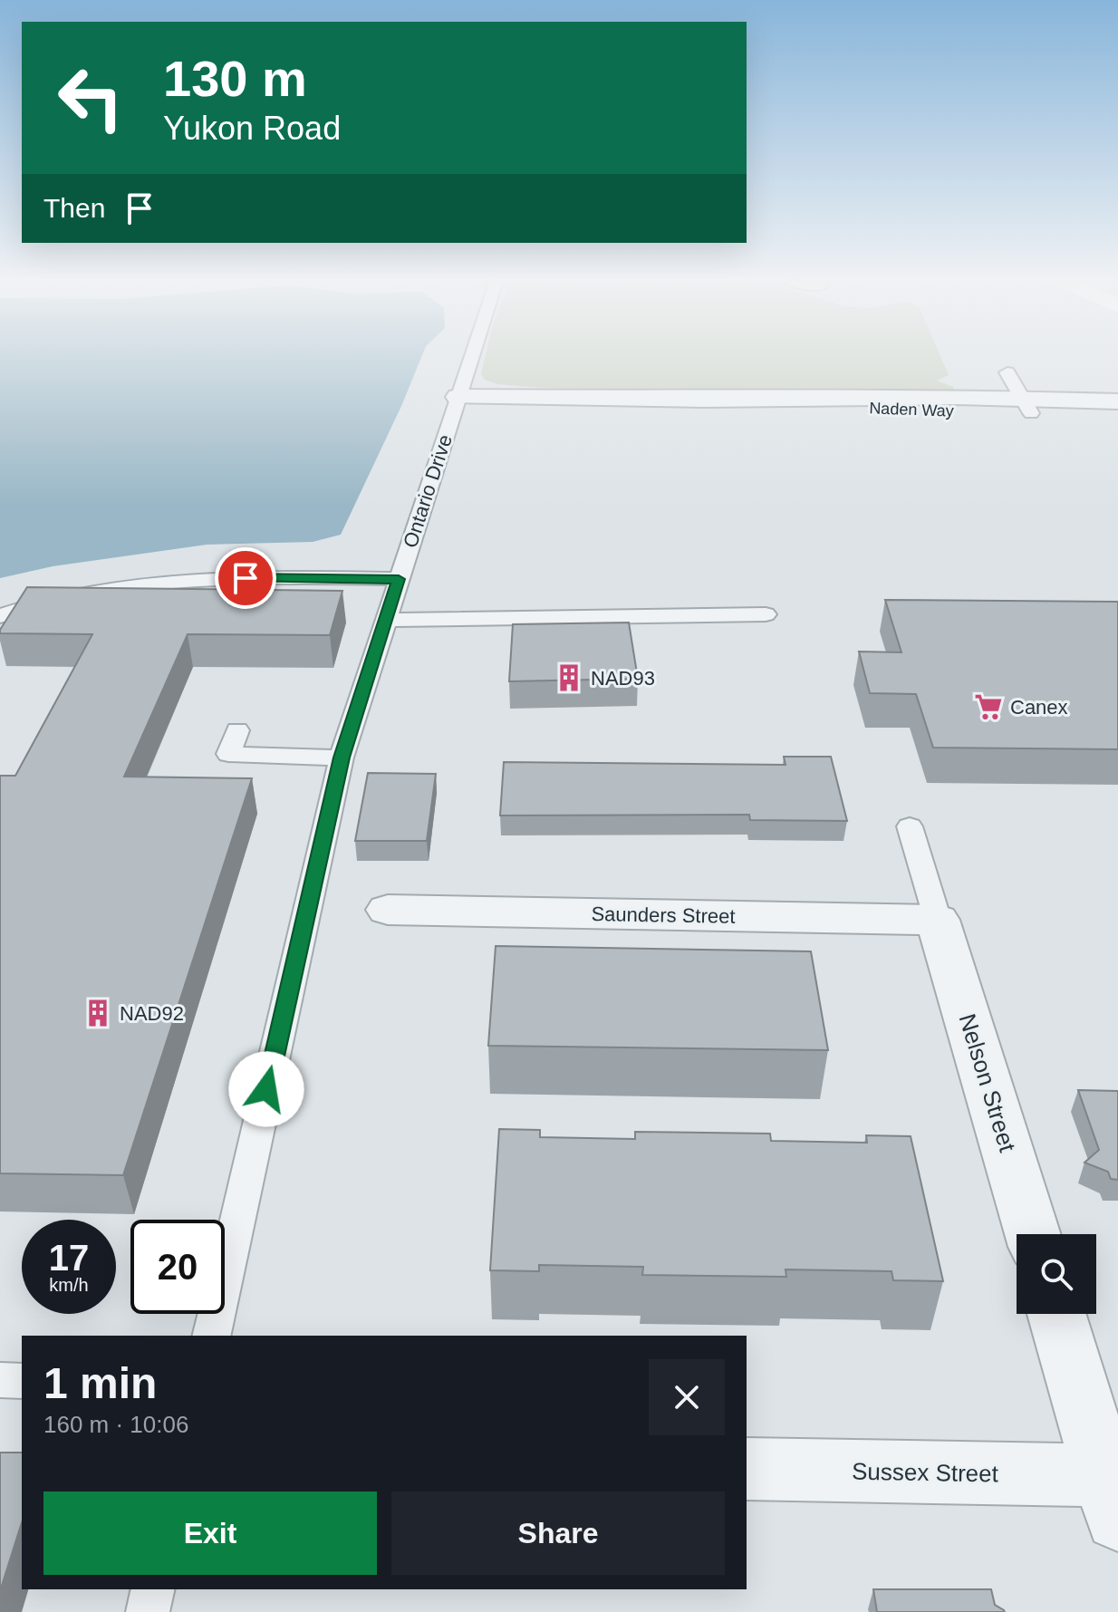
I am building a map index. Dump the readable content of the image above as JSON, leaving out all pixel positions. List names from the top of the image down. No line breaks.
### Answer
{"streets":{"street":["Naden Way","Saunders Street","Nelson Street","Sussex Street"],"lane":["Ontario Drive"]},"crossings":[["Naden Way","Ontario Drive"],["Saunders Street","Nelson Street"]],"places":{"building":["NAD93","NAD92"],"supermarket":["Canex"]},"page":{"turn":["130 m","Yukon Road"],"then":"Then","speed":"17 km/h","limit":"20","heading":["1 min","160 m · 10:06"],"buttons":["Exit","Share"]}}
